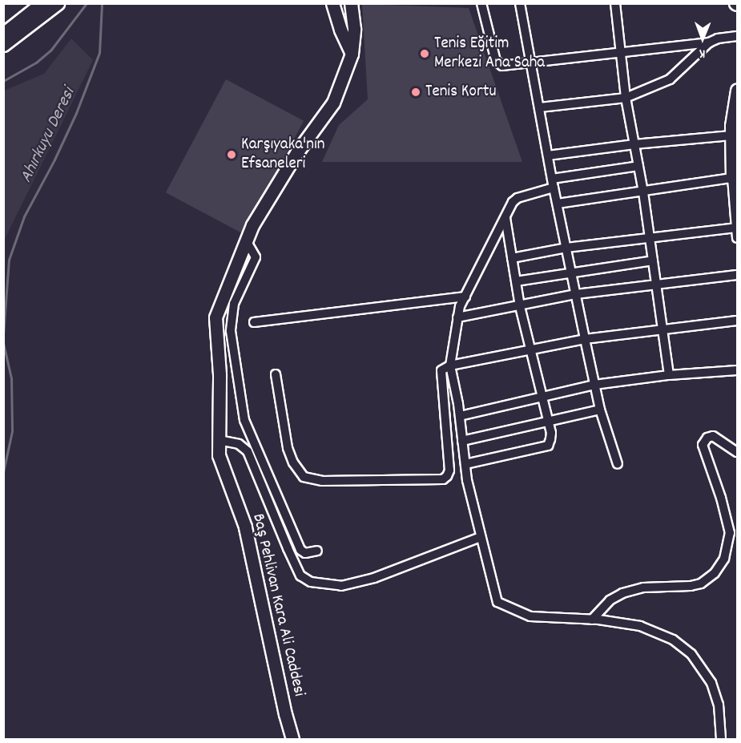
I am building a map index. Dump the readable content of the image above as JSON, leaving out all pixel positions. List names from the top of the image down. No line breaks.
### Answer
{"streets":{"street":["Baş Pehlivan Kara Ali Caddesi"]},"water":["Ahırkuyu Deresi"],"places":["Tenis Eğitim Merkezi Ana Saha","Tenis Kortu","Karşıyaka'nın Efsaneleri"],"north":"bottom"}
